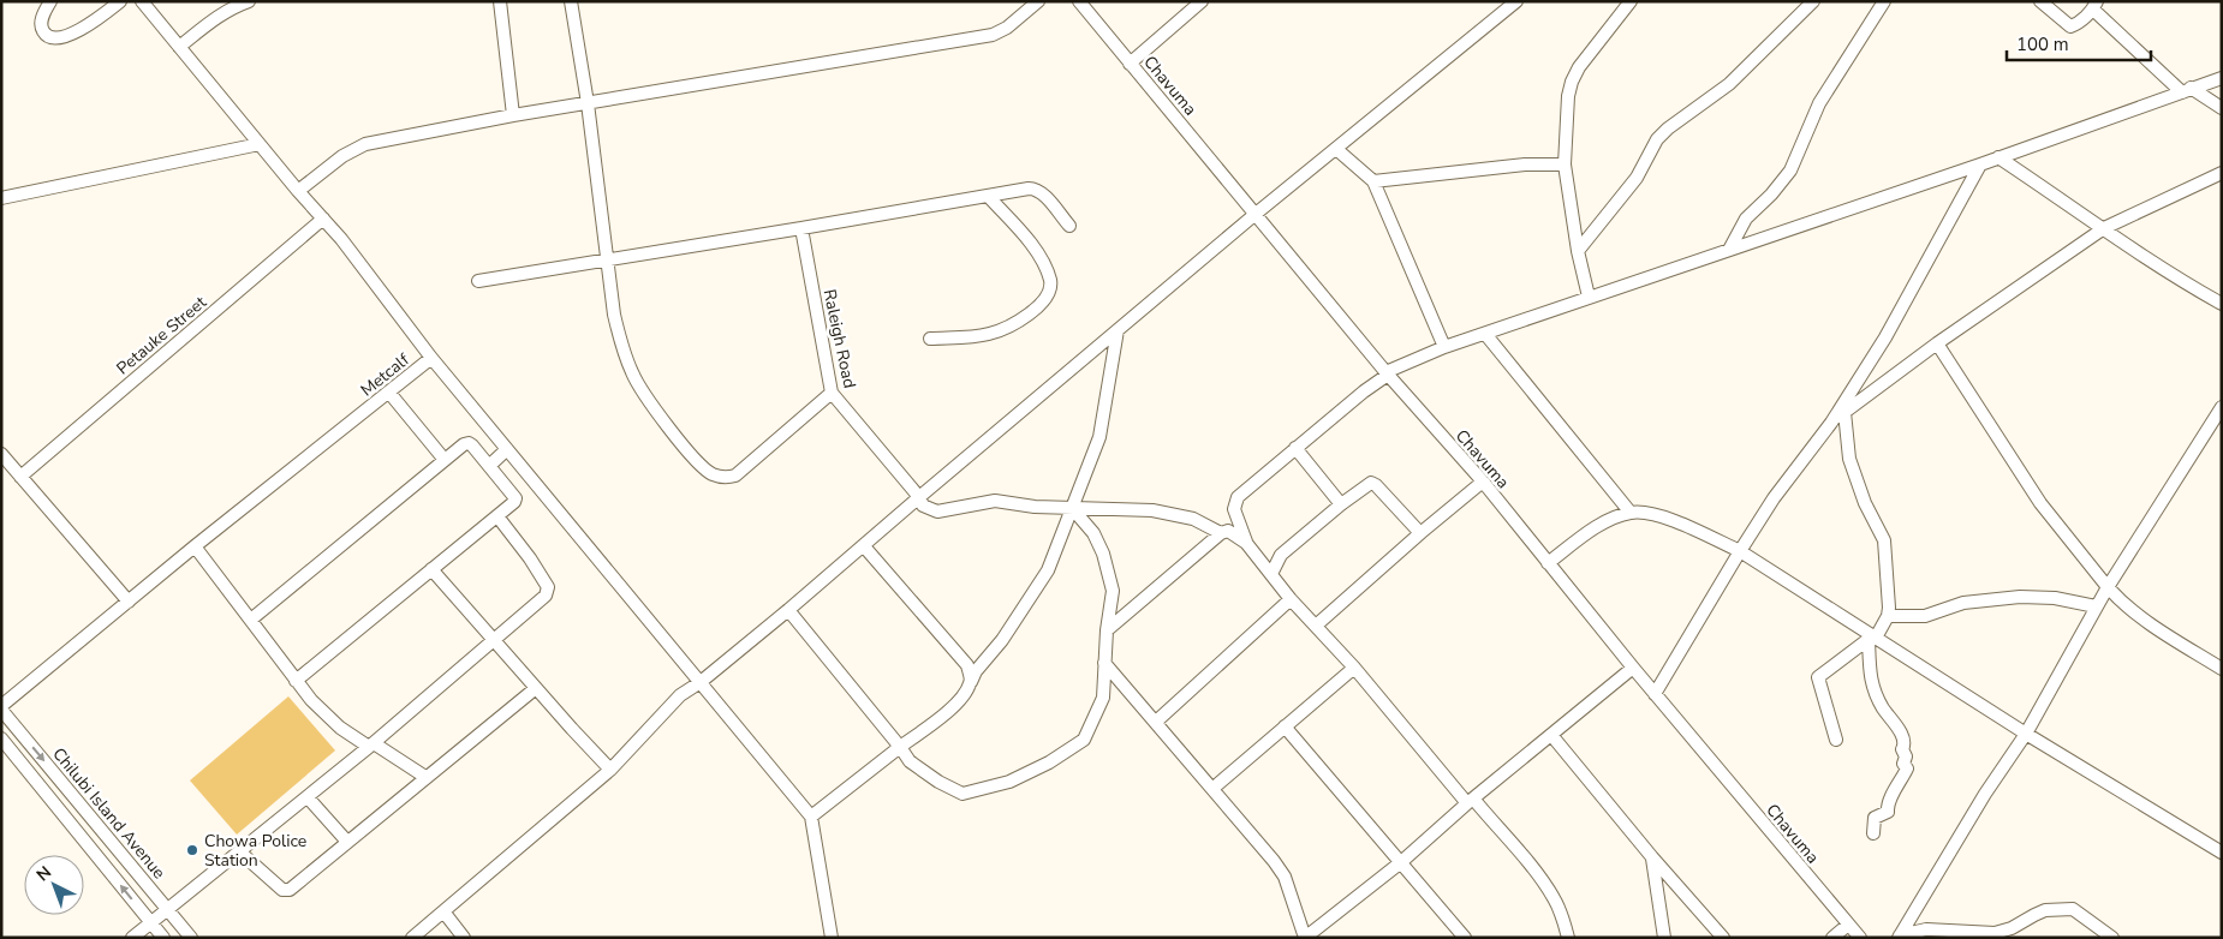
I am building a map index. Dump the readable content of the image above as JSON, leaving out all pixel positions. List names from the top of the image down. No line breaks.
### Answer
{"streets":{"street":["Chavuma","Petauke Street","Raleigh Road","Metcalf","Chilubi Island Avenue"]},"crossings":[["Petauke Street","Metcalf"],["Metcalf","Chilubi Island Avenue"]],"places":["Chowa Police Station"],"scale_bar":"100 m","north":"top left"}
